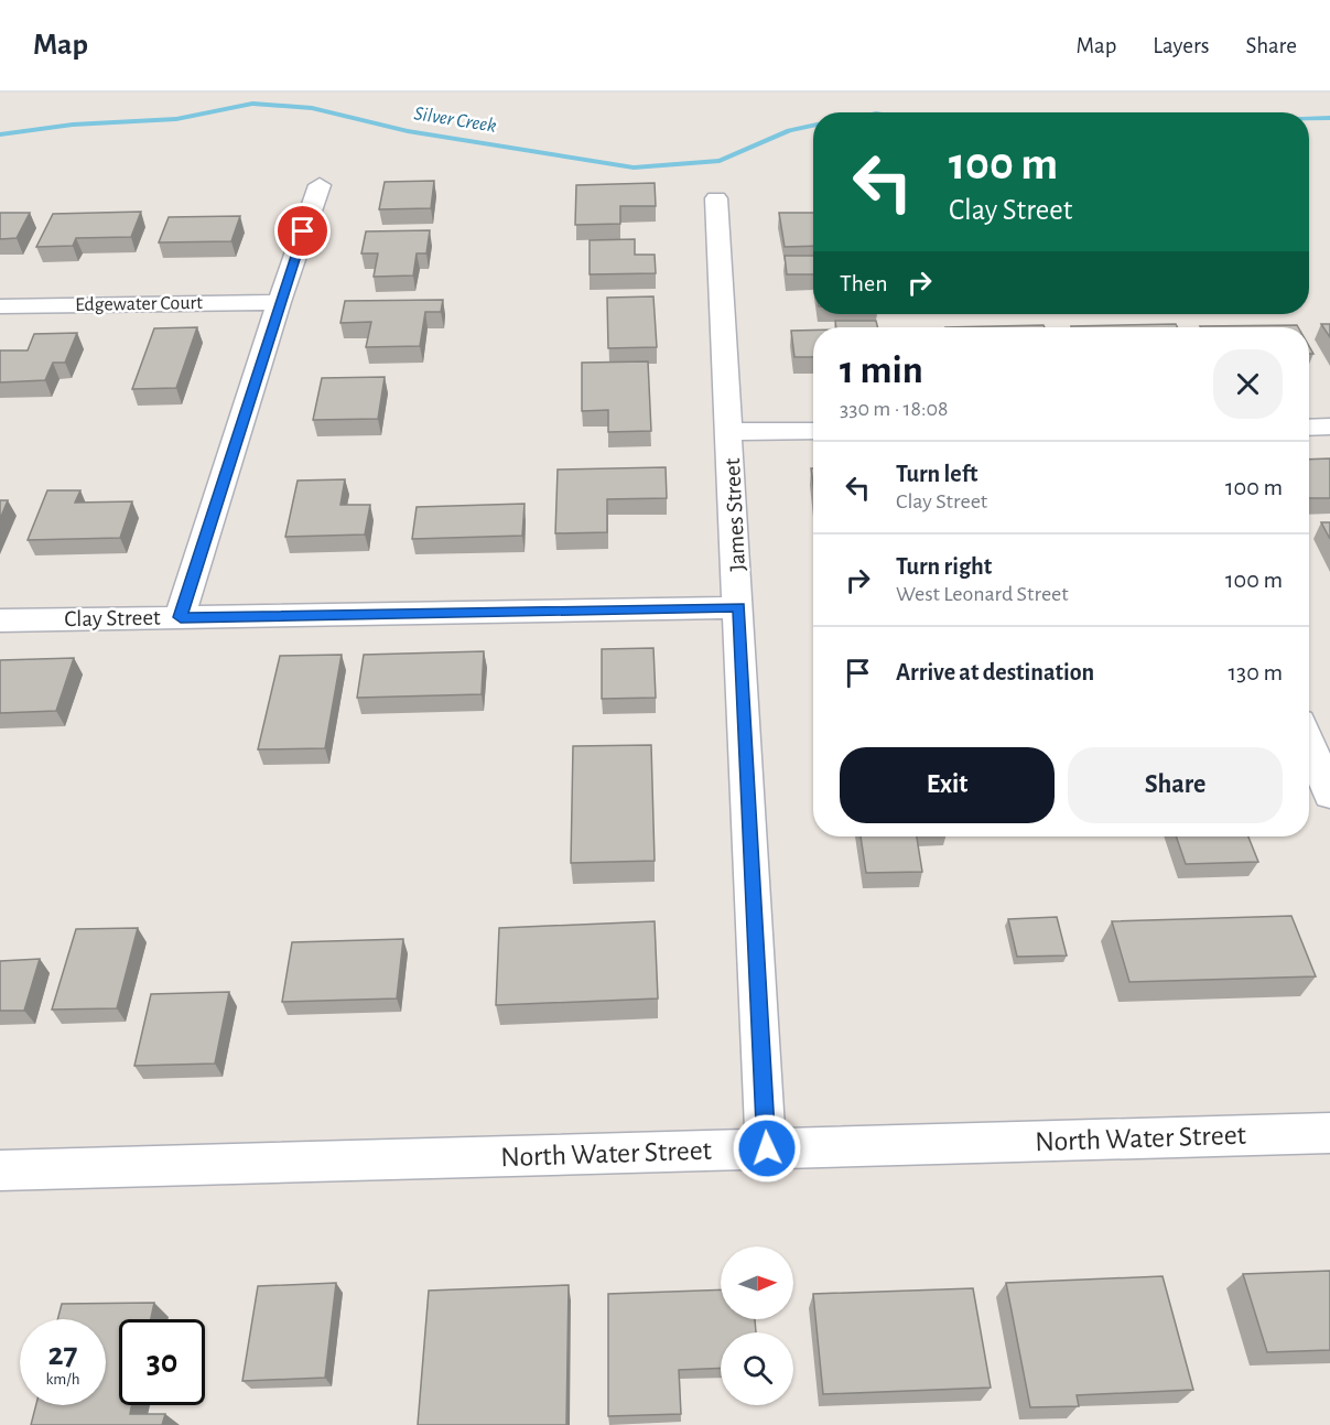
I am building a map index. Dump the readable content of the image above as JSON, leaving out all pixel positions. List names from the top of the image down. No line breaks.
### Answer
{"streets":{"street":["Edgewater Court","James Street","Clay Street","North Water Street"]},"crossings":[["James Street","Clay Street"],["James Street","North Water Street"]],"water":["Silver Creek"],"north":"right","page":{"header":"Map","nav":["Map","Layers","Share"],"turn":["100 m","Clay Street"],"then":"Then","heading":["1 min","330 m · 18:08"],"list":[{"name":"Turn left","note":"Clay Street","value":"100 m"},{"name":"Turn right","note":"West Leonard Street","value":"100 m"},{"name":"Arrive at destination","value":"130 m"}],"buttons":["Exit","Share"],"speed":"27 km/h","limit":"30"}}
